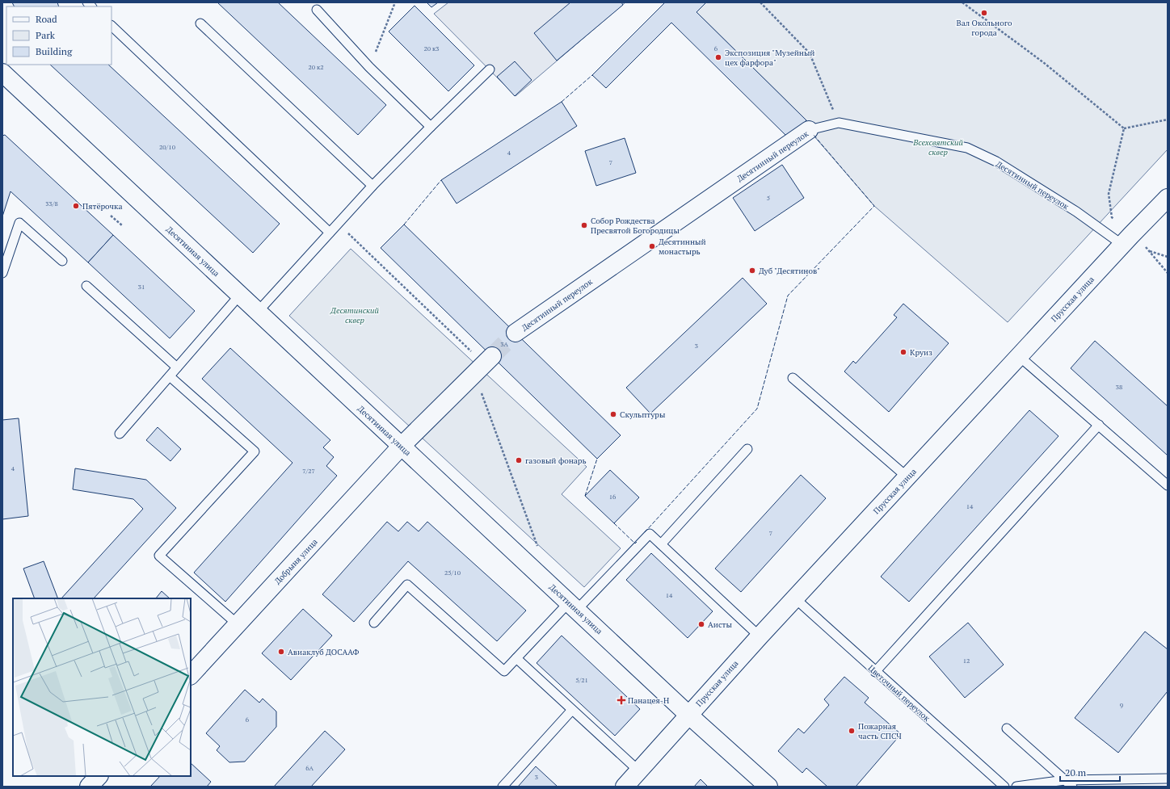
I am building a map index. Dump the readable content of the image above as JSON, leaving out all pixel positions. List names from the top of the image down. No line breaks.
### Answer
{"streets":{"street":["Десятинный переулок","Десятинная улица","Прусская улица","Добрыня улица"],"lane":["Цветочный переулок"]},"crossings":[["Десятинный переулок","Прусская улица"],["Десятинная улица","Прусская улица"],["Десятинная улица","Добрыня улица"],["Прусская улица","Цветочный переулок"]],"parks":["Всехсвятский сквер","Десятинский сквер"],"places":{"other":["Вал Окольного города","Экспозиция \"Музейный цех фарфора\"","Пятёрочка","Собор Рождества Пресвятой Богородицы","Десятинный монастырь","Дуб \"Десятинов\"","Круиз","Скульптуры","газовый фонарь","Аисты","Авиаклуб ДОСААФ","Пожарная часть СПСЧ"],"health":["Панацея-Н"]},"house_numbers":["20 к3","6","20 к2","20/10","4","7","5","33/8","31","3А","3","38","4","7/27","16","14","7","25/10","14","12","5/21","9","6","6А","3"],"legend":["Road","Park","Building"],"scale_bar":"20 m"}
